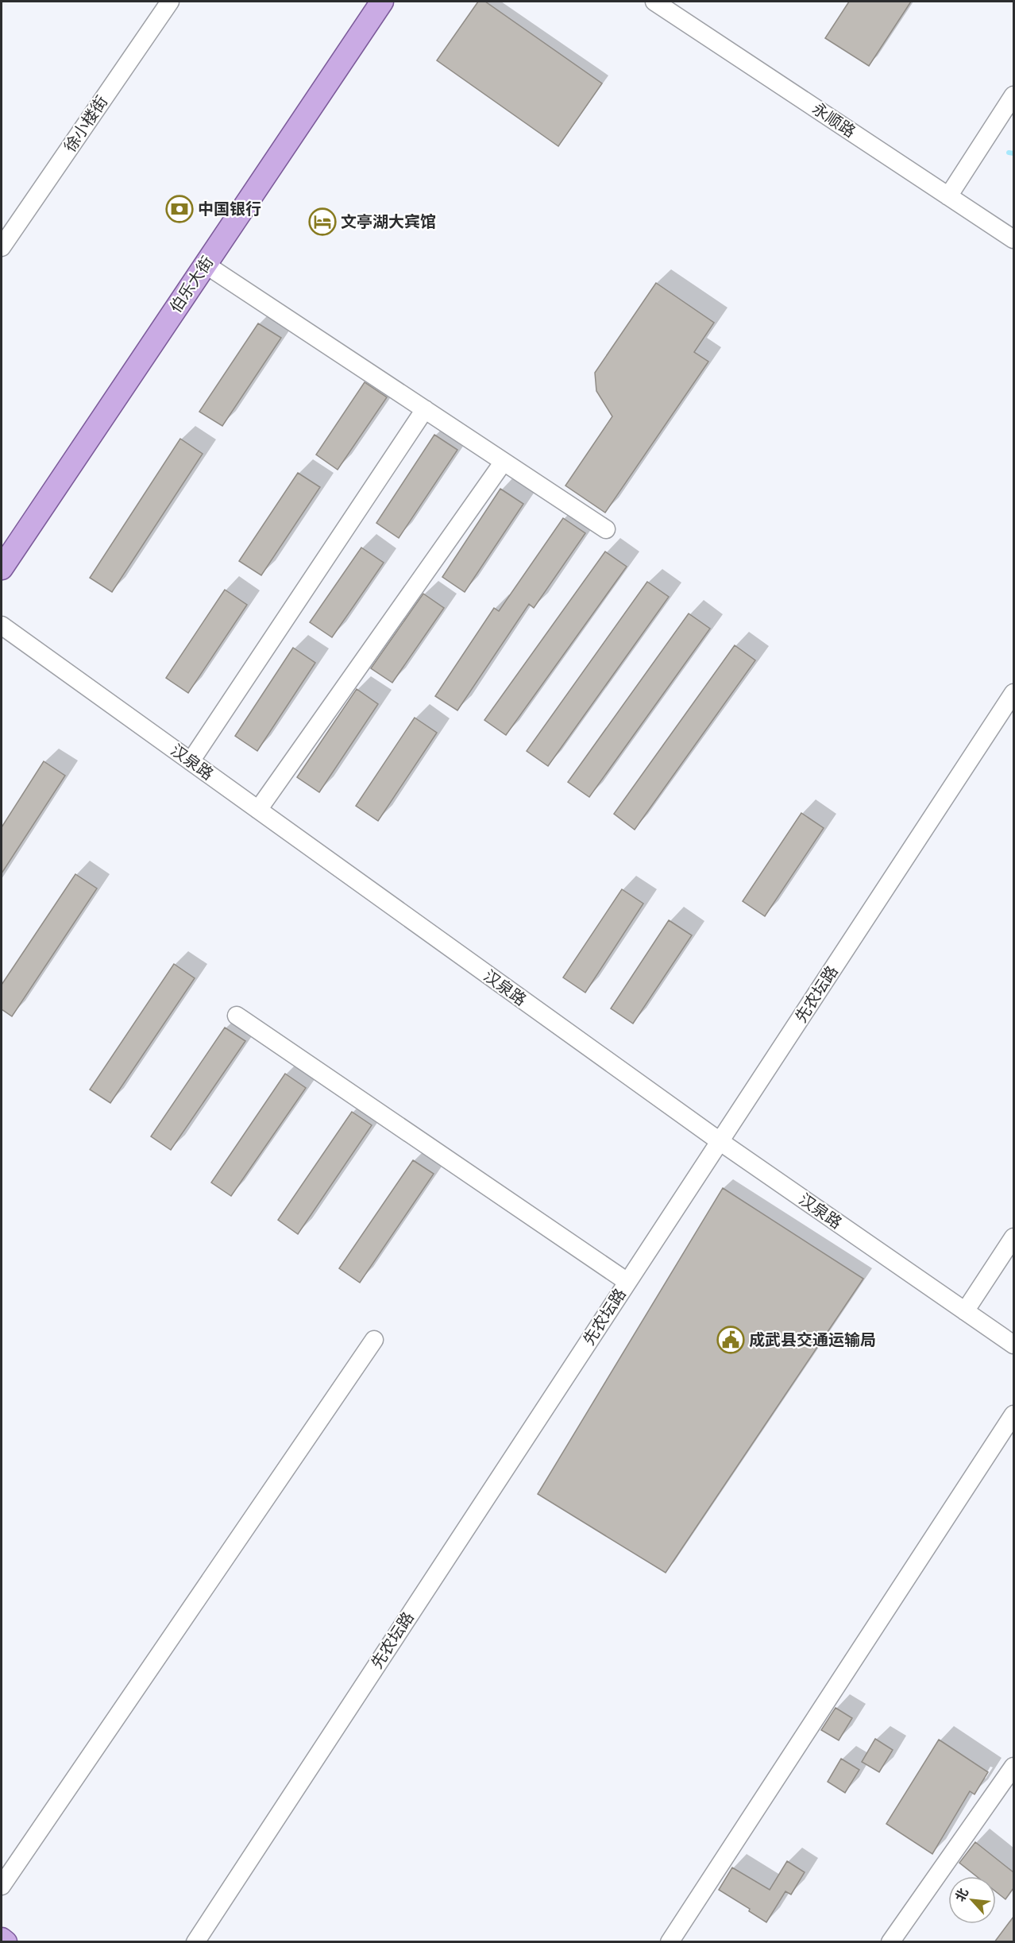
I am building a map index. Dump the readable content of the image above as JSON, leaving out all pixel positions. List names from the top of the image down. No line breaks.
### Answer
{"streets":{"main road":["伯乐大街"],"street":["永顺路","徐小楼街","汉泉路","先农坛路"]},"crossings":[["汉泉路","先农坛路"]],"places":{"bank":["中国银行"],"hotel":["文亭湖大宾馆"],"public building":["成武县交通运输局"]},"north":"top left"}
